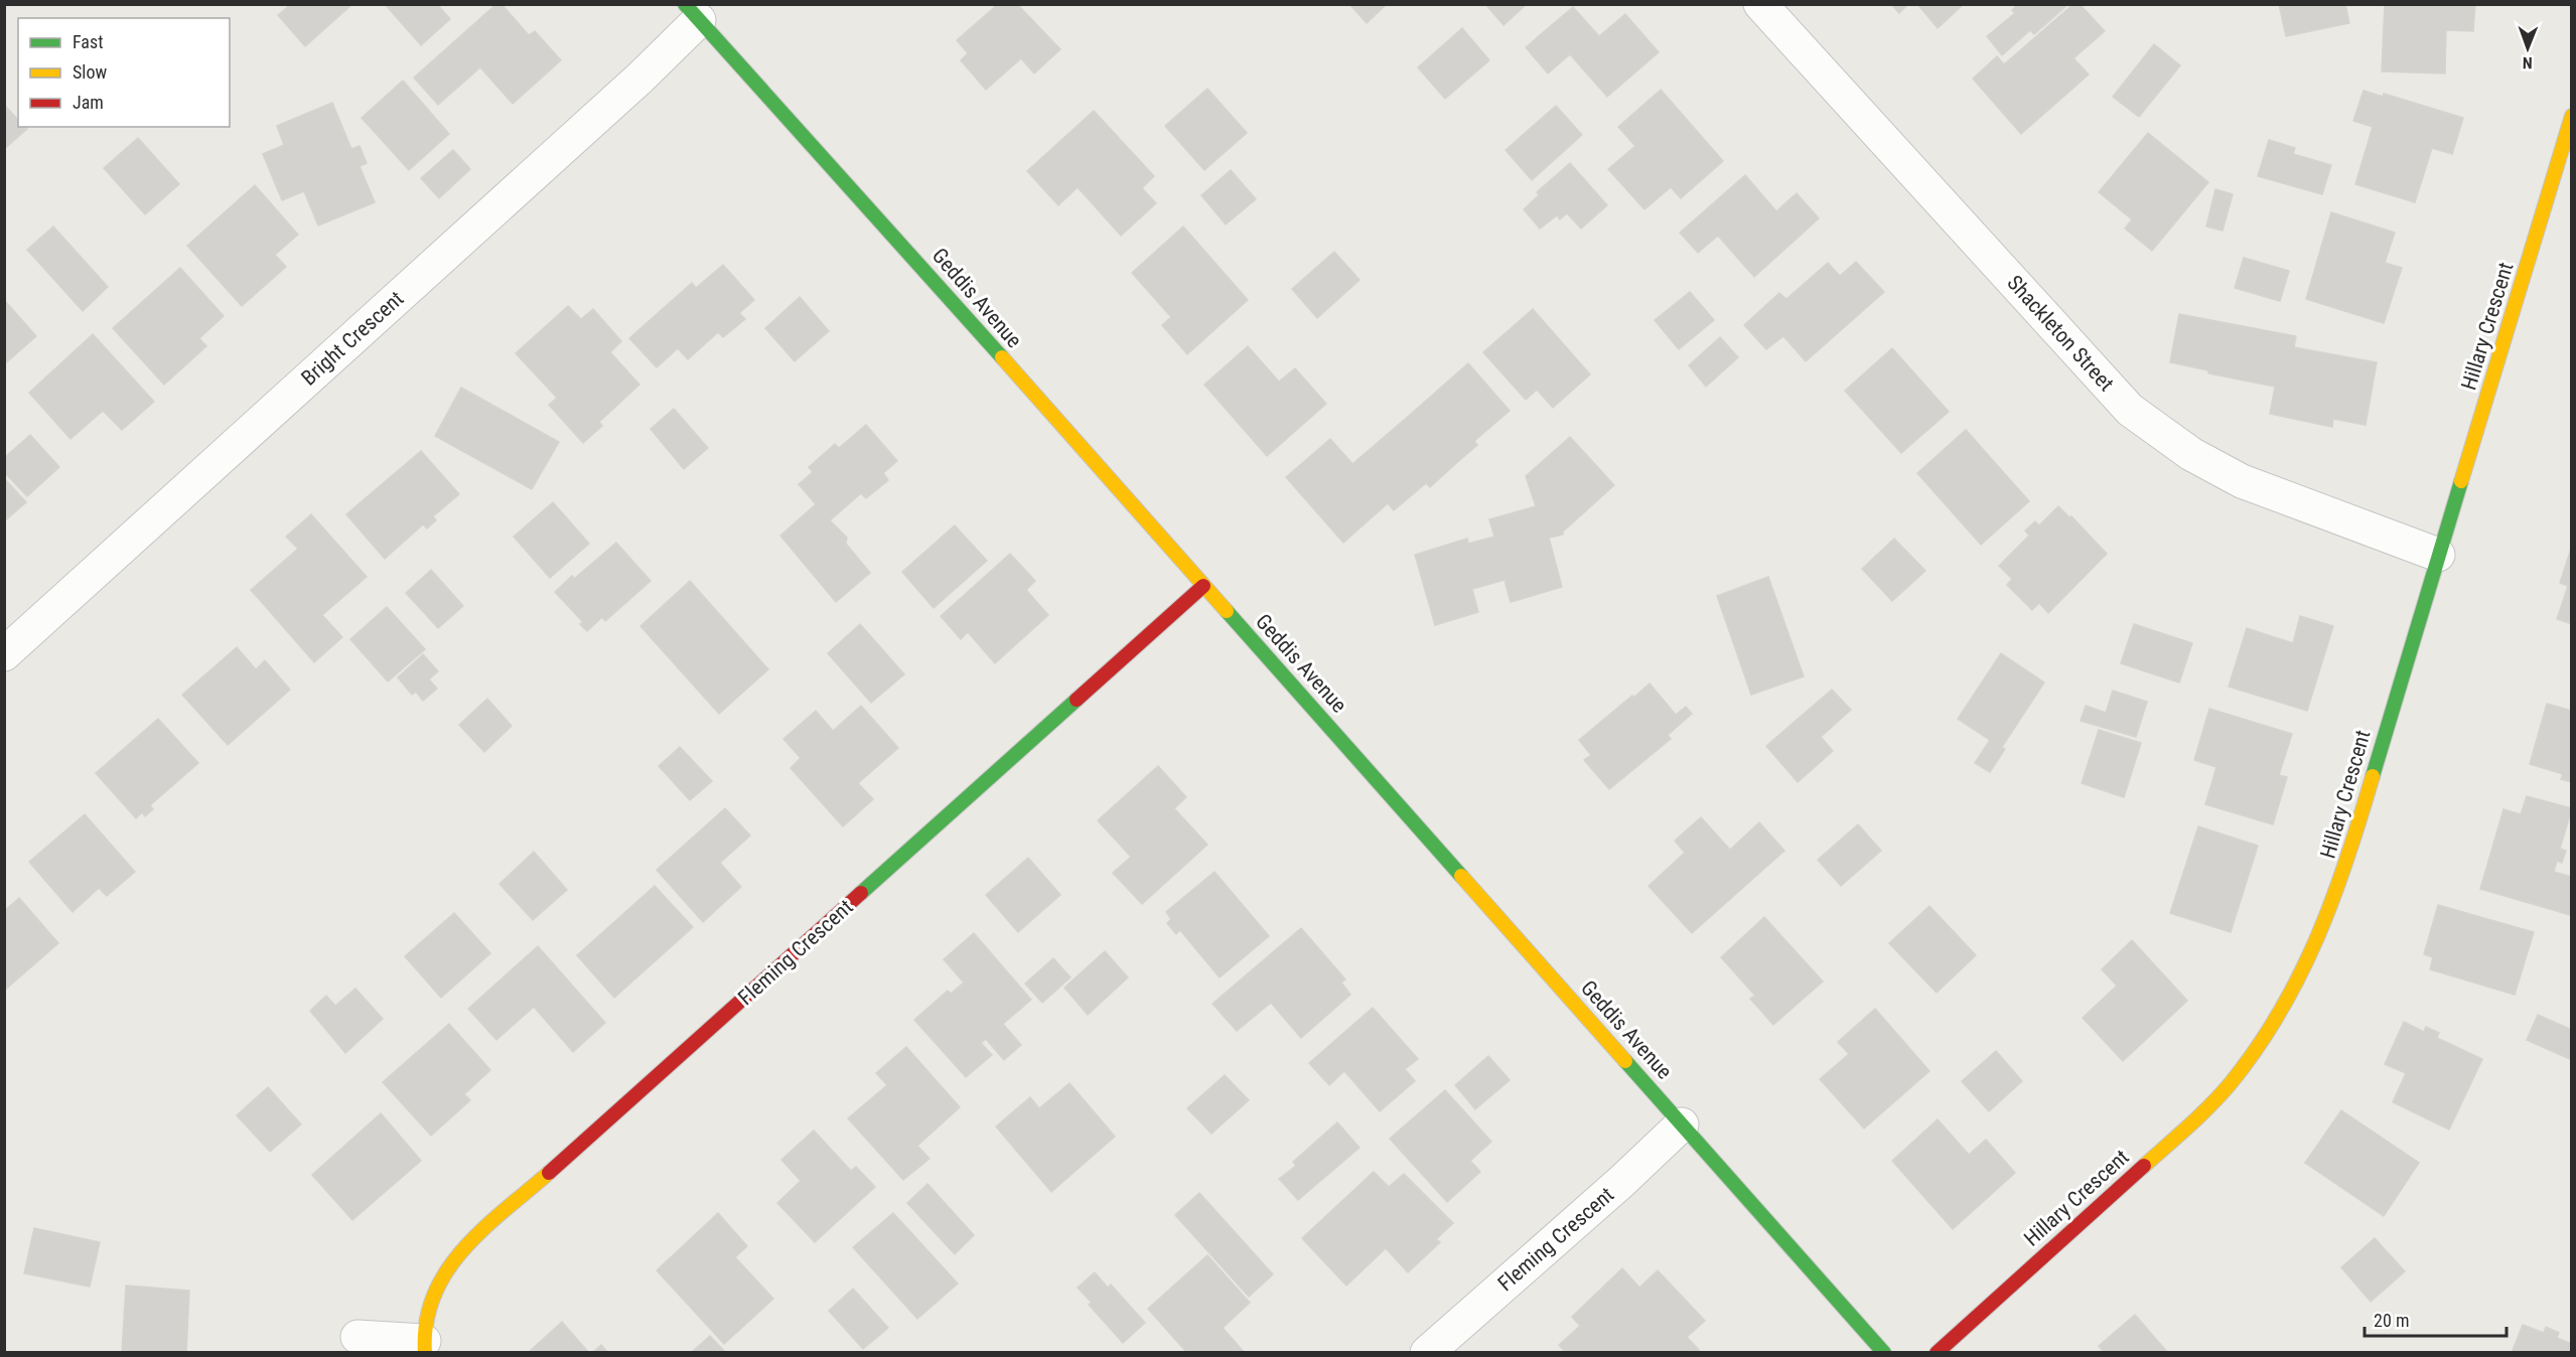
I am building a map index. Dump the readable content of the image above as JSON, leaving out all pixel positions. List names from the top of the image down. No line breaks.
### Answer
{"streets":{"street":["Geddis Avenue","Hillary Crescent","Shackleton Street","Bright Crescent","Fleming Crescent"]},"crossings":[["Geddis Avenue","Bright Crescent"],["Geddis Avenue","Fleming Crescent"],["Hillary Crescent","Shackleton Street"]],"legend":["Fast","Slow","Jam"],"scale_bar":"20 m","north":"bottom"}
